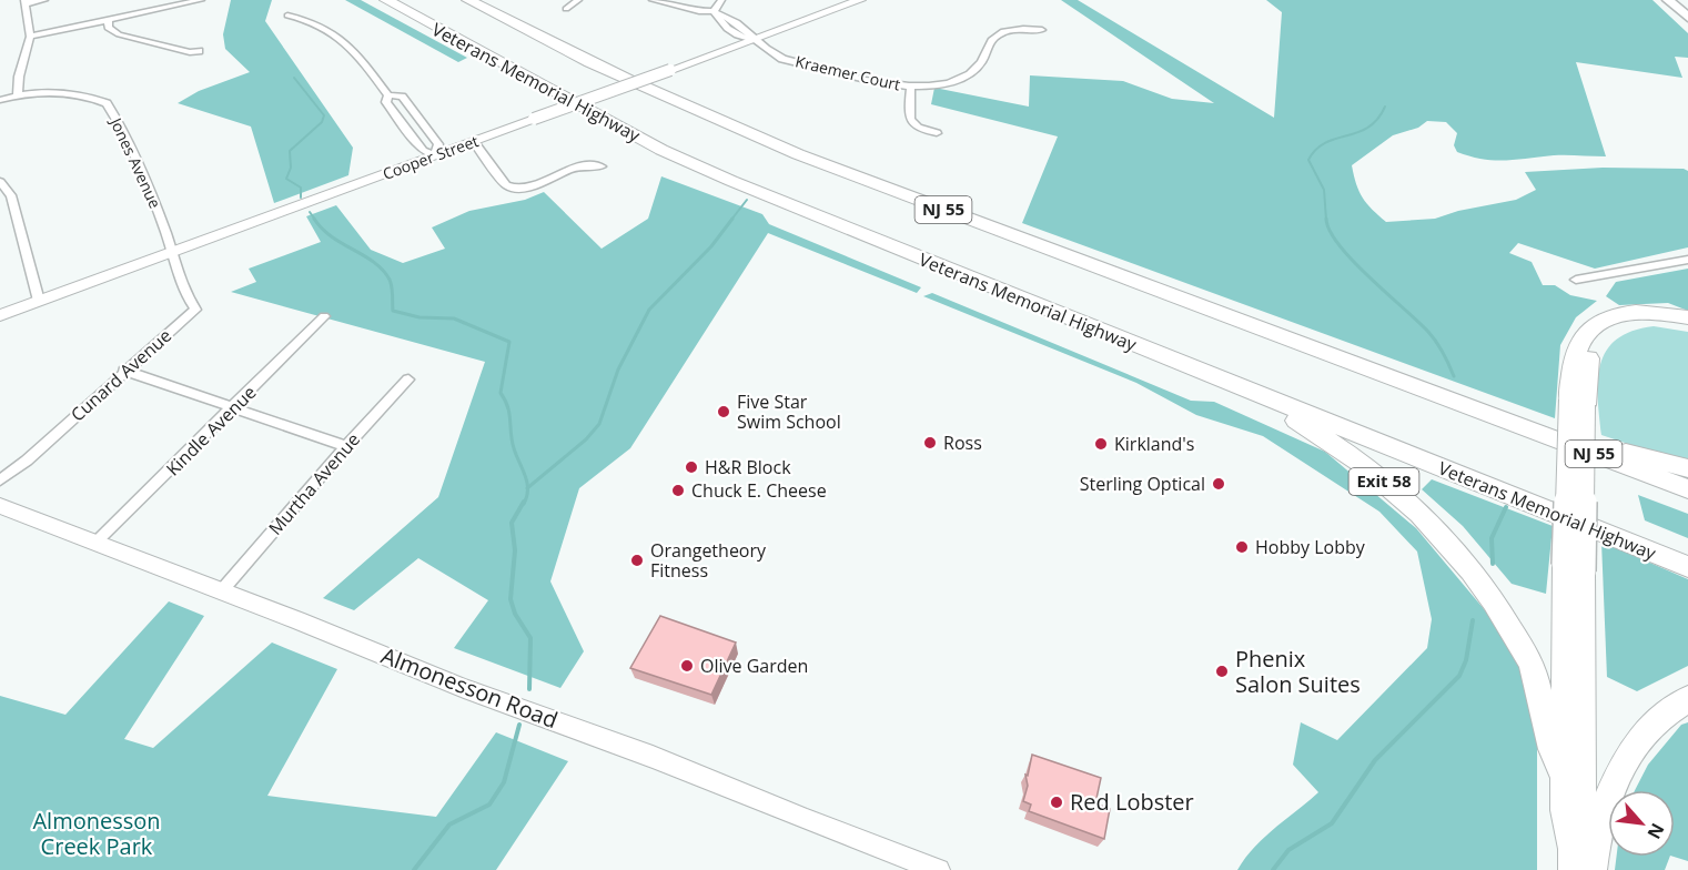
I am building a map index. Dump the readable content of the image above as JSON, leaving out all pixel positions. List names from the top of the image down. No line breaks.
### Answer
{"streets":{"highway":["Veterans Memorial Highway","NJ 55","Exit 58"],"main road":["Cooper Street","Almonesson Road"],"street":["Kraemer Court","Jones Avenue","Cunard Avenue","Kindle Avenue","Murtha Avenue"]},"crossings":[["Kraemer Court","Cooper Street"],["Veterans Memorial Highway","Exit 58"],["Cooper Street","Jones Avenue"],["Cooper Street","Cunard Avenue"],["Jones Avenue","Cunard Avenue"],["Kindle Avenue","Almonesson Road"],["Murtha Avenue","Almonesson Road"]],"parks":["Almonesson Creek Park"],"places":["Five Star Swim School","Ross","Kirkland's","H&R Block","Sterling Optical","Chuck E. Cheese","Hobby Lobby","Orangetheory Fitness","Olive Garden","Phenix Salon Suites","Red Lobster"],"north":"bottom right"}
